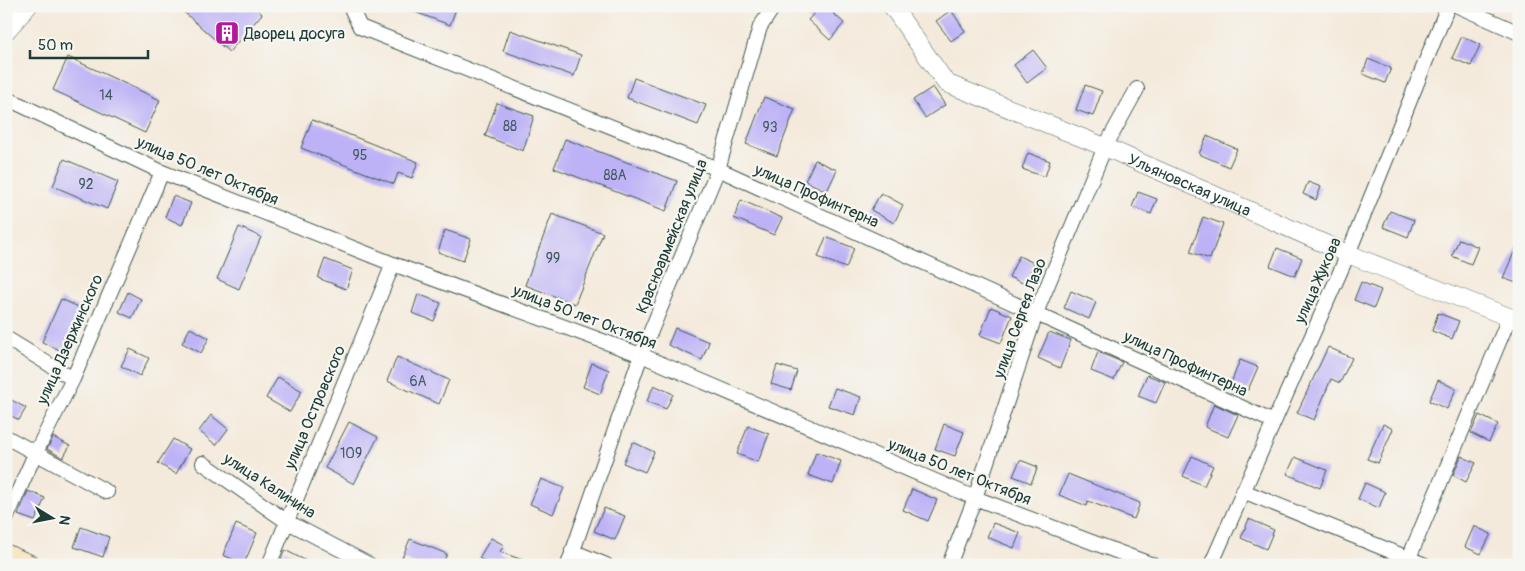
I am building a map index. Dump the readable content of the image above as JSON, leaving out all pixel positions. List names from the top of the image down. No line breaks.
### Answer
{"streets":{"street":["улица 50 лет Октября","Ульяновская улица","улица Профинтерна","Красноармейская улица","улица Жукова","улица Сергея Лазо","улица Дзержинского","улица Островского","улица Калинина"]},"crossings":[["улица 50 лет Октября","Красноармейская улица"],["улица 50 лет Октября","улица Сергея Лазо"],["улица 50 лет Октября","улица Дзержинского"],["улица 50 лет Октября","улица Островского"],["Ульяновская улица","улица Жукова"],["Ульяновская улица","улица Сергея Лазо"],["улица Профинтерна","Красноармейская улица"],["улица Профинтерна","улица Жукова"],["улица Профинтерна","улица Сергея Лазо"],["улица Островского","улица Калинина"]],"places":{"building":["Дворец досуга"]},"house_numbers":["14","88","93","95","88А","92","99","6А","109"],"scale_bar":"50 m","north":"right"}
